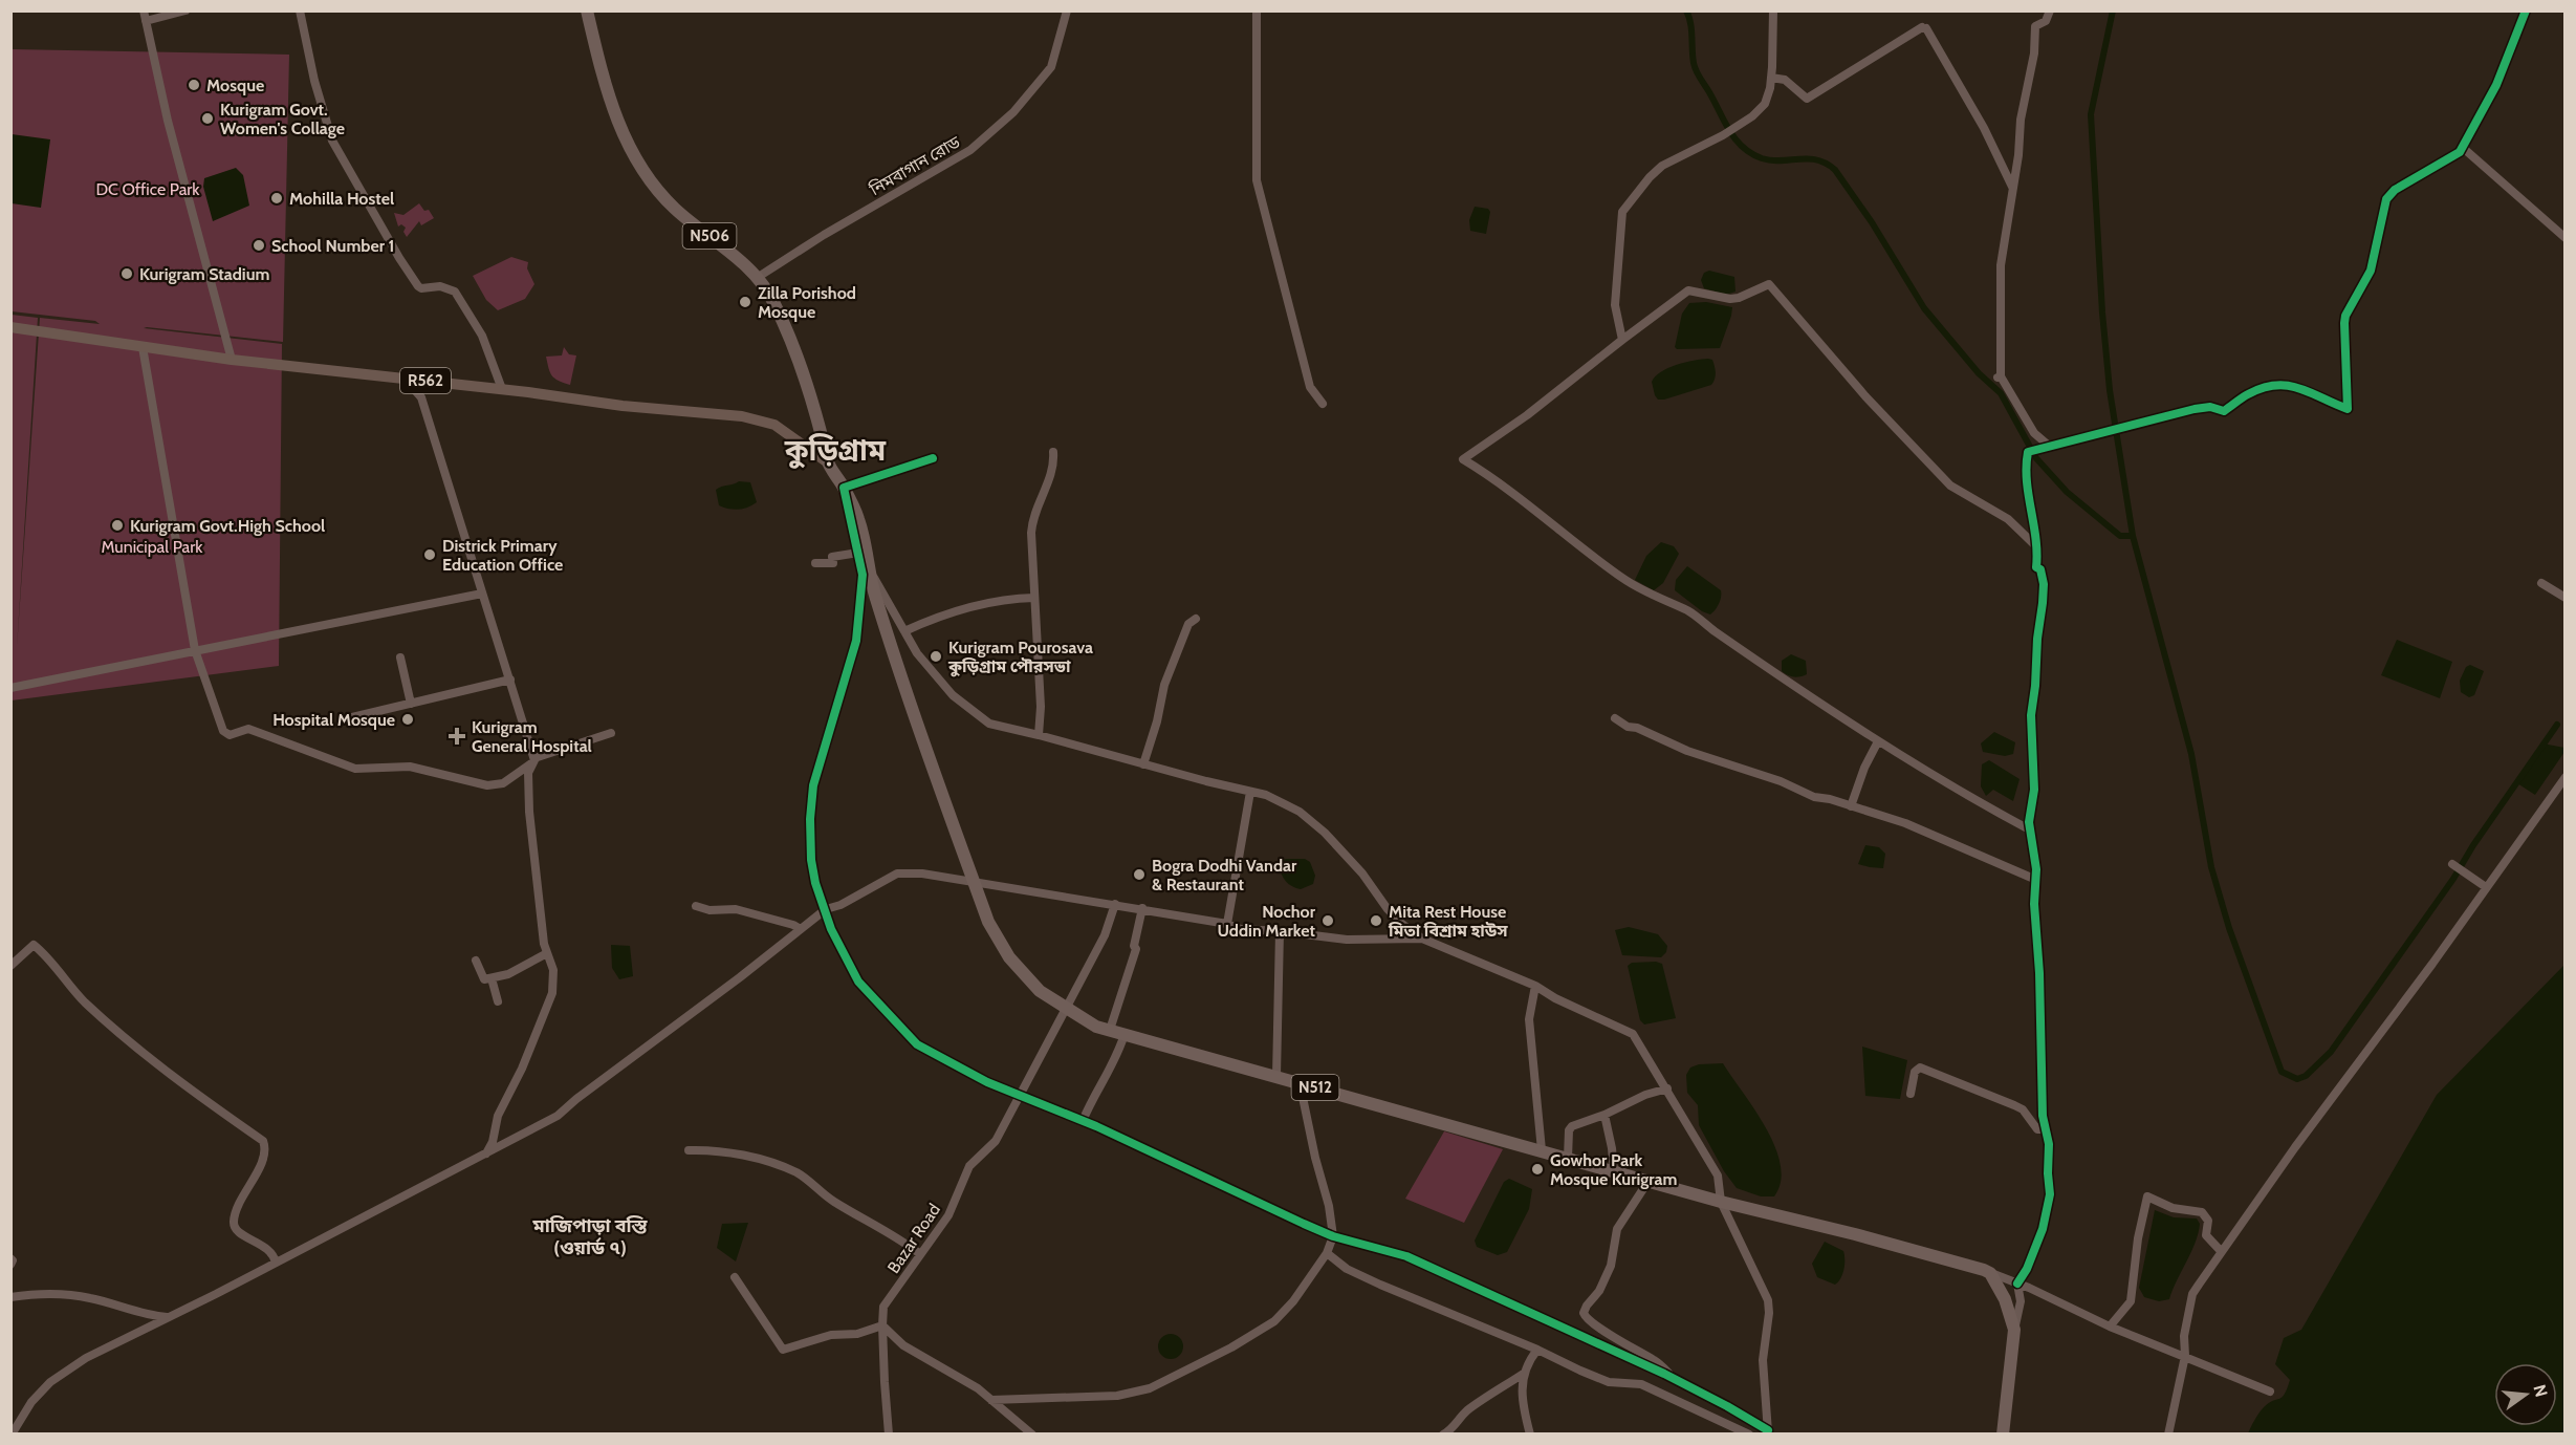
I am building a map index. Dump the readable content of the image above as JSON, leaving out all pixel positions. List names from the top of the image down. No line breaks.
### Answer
{"streets":{"highway":["N506","N512"],"main road":["R562"],"street":["নিমবাগান রোড","Bazar Road"]},"crossings":[["নিমবাগান রোড","N506"],["N506","R562"],["N506","N512"],["R562","N512"],["N512","Bazar Road"]],"districts":["কুড়িগ্রাম","মাজিপাড়া বস্তি (ওয়ার্ড ৭)"],"parks":["DC Office Park","Municipal Park"],"places":{"other":["Mosque","Kurigram Govt. Women's Collage","Mohilla Hostel","School Number 1","Kurigram Stadium","Zilla Porishod Mosque","Kurigram Govt.High School","Districk Primary Education Office","Kurigram Pourosava কুড়িগ্রাম পৌরসভা","Hospital Mosque","Bogra Dodhi Vandar & Restaurant","Nochor Uddin Market","Mita Rest House মিতা বিশ্রাম হাউস","Gowhor Park Mosque Kurigram"],"health":["Kurigram General Hospital"]},"north":"right"}
